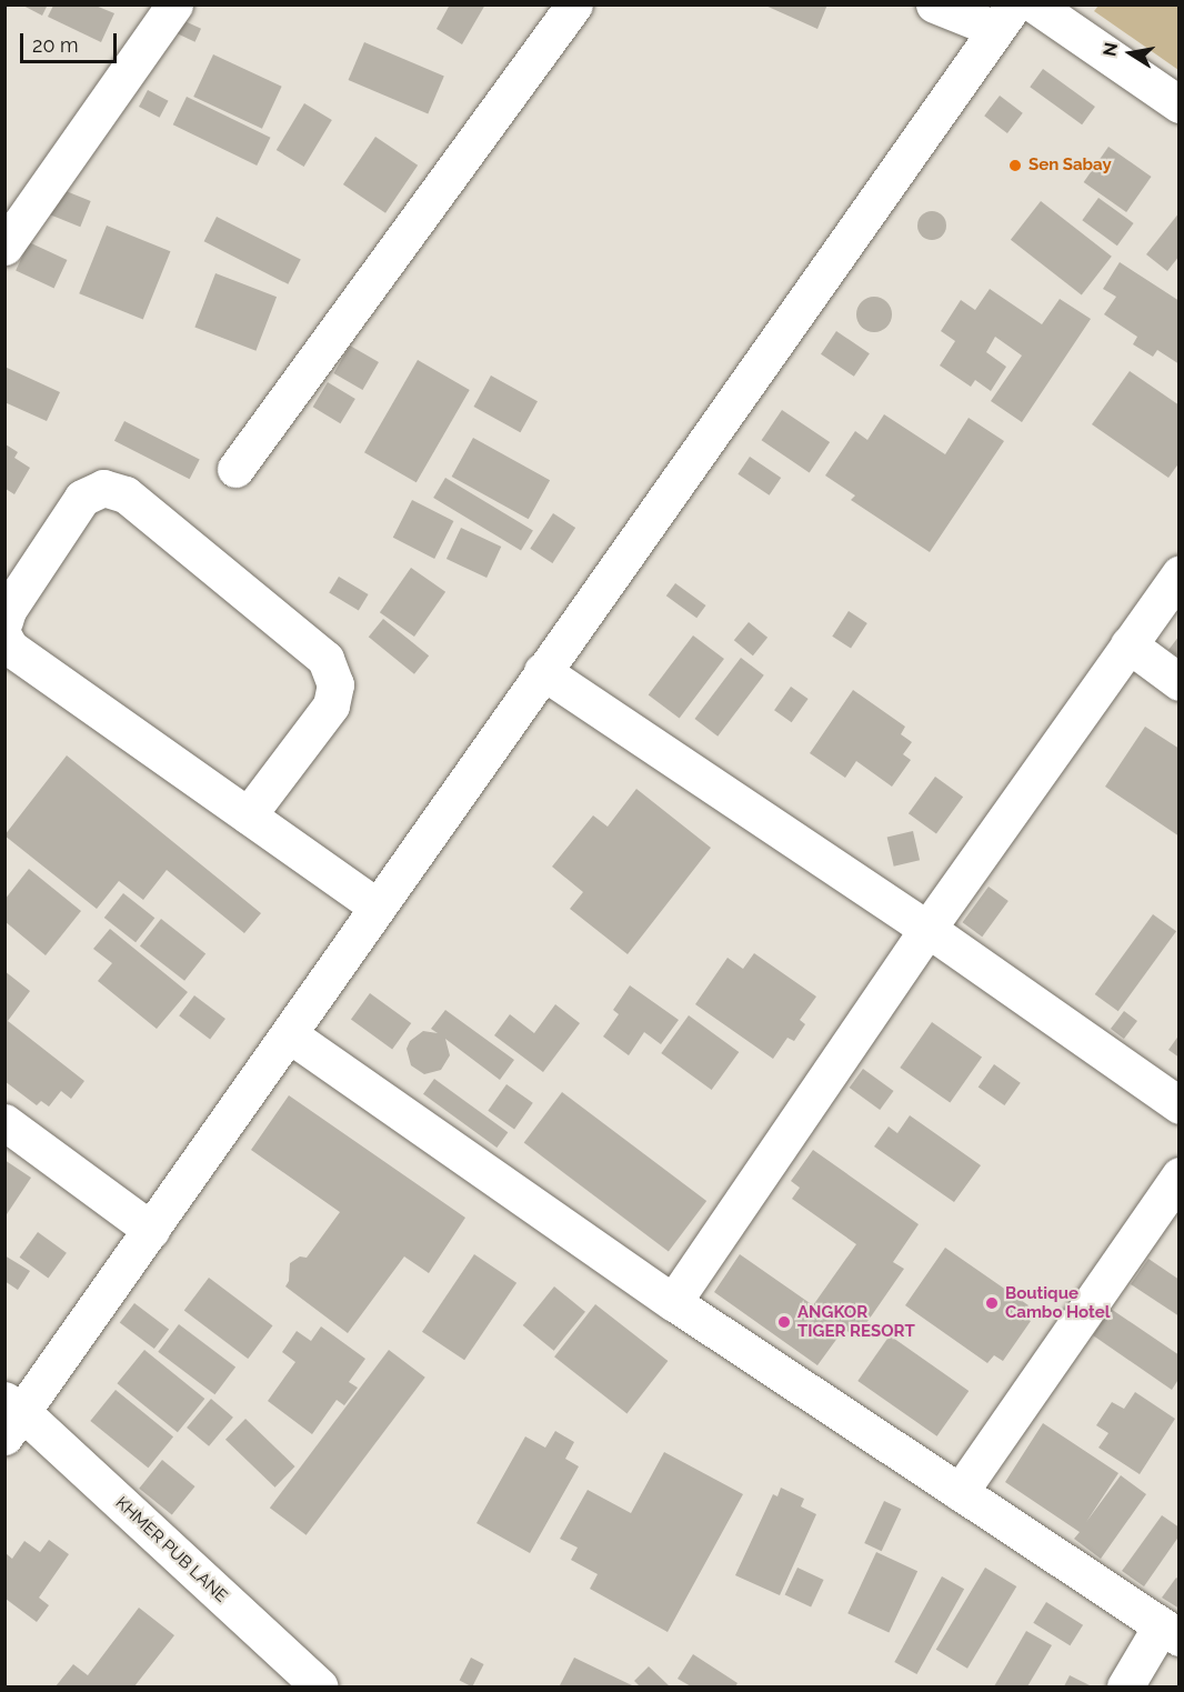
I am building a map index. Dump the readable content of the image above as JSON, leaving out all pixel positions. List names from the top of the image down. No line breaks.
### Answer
{"streets":{"street":["KHMER PUB LANE"]},"places":["Sen Sabay","Boutique Cambo Hotel","ANGKOR TIGER RESORT"],"scale_bar":"20 m","north":"left"}
